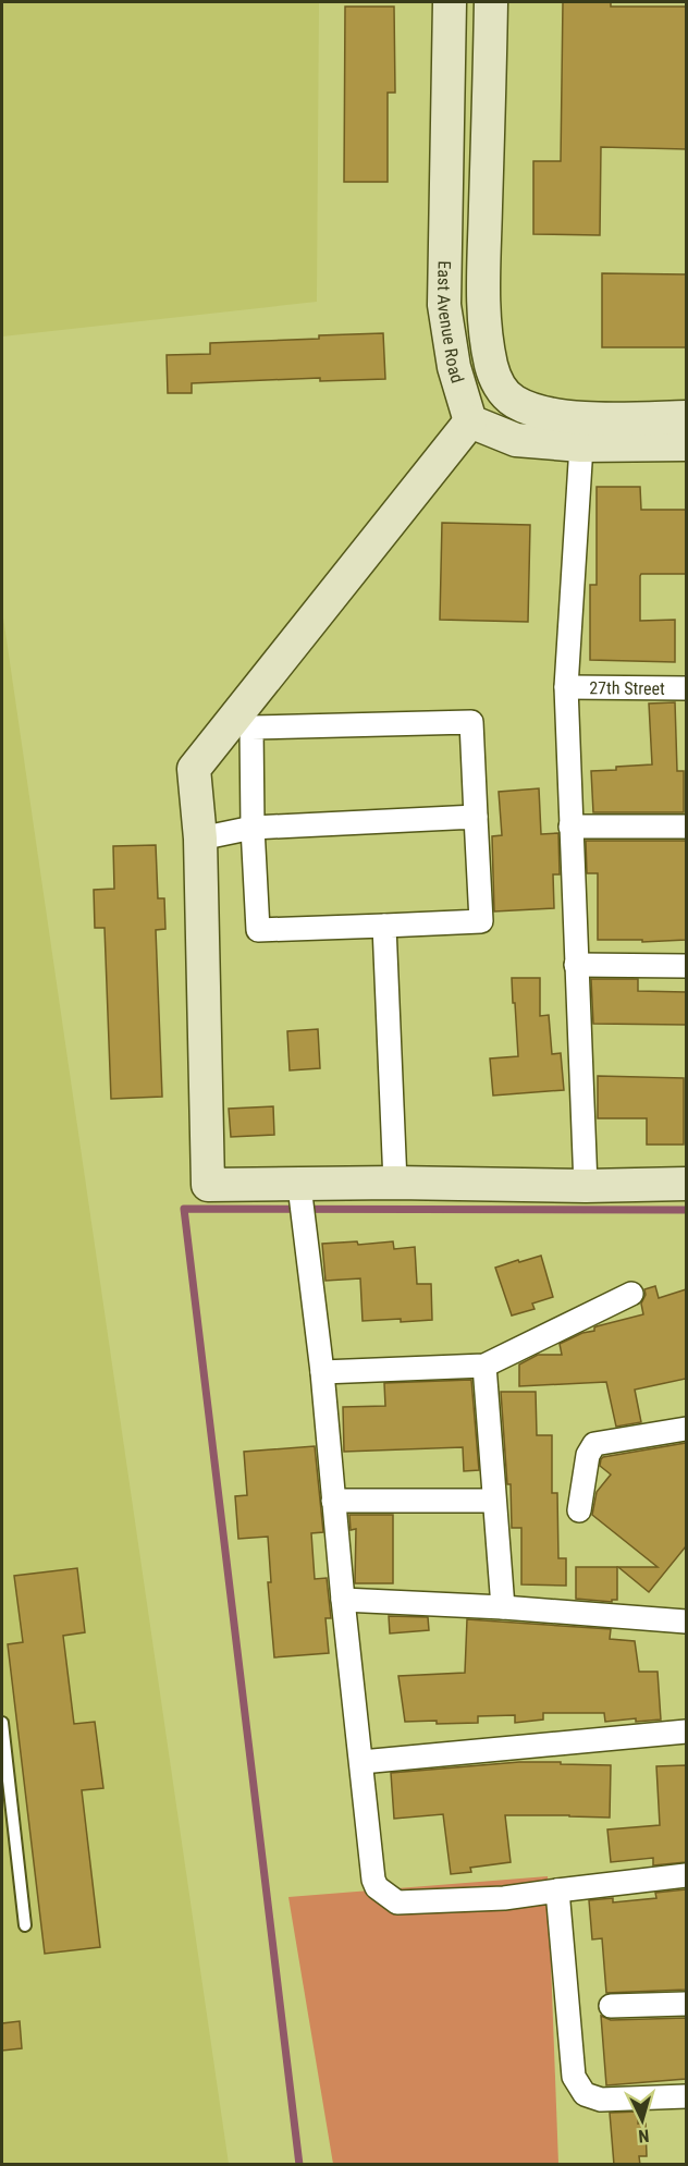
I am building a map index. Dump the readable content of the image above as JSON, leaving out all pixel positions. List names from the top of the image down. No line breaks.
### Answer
{"streets":{"street":["East Avenue Road","27th Street"]},"north":"bottom"}
